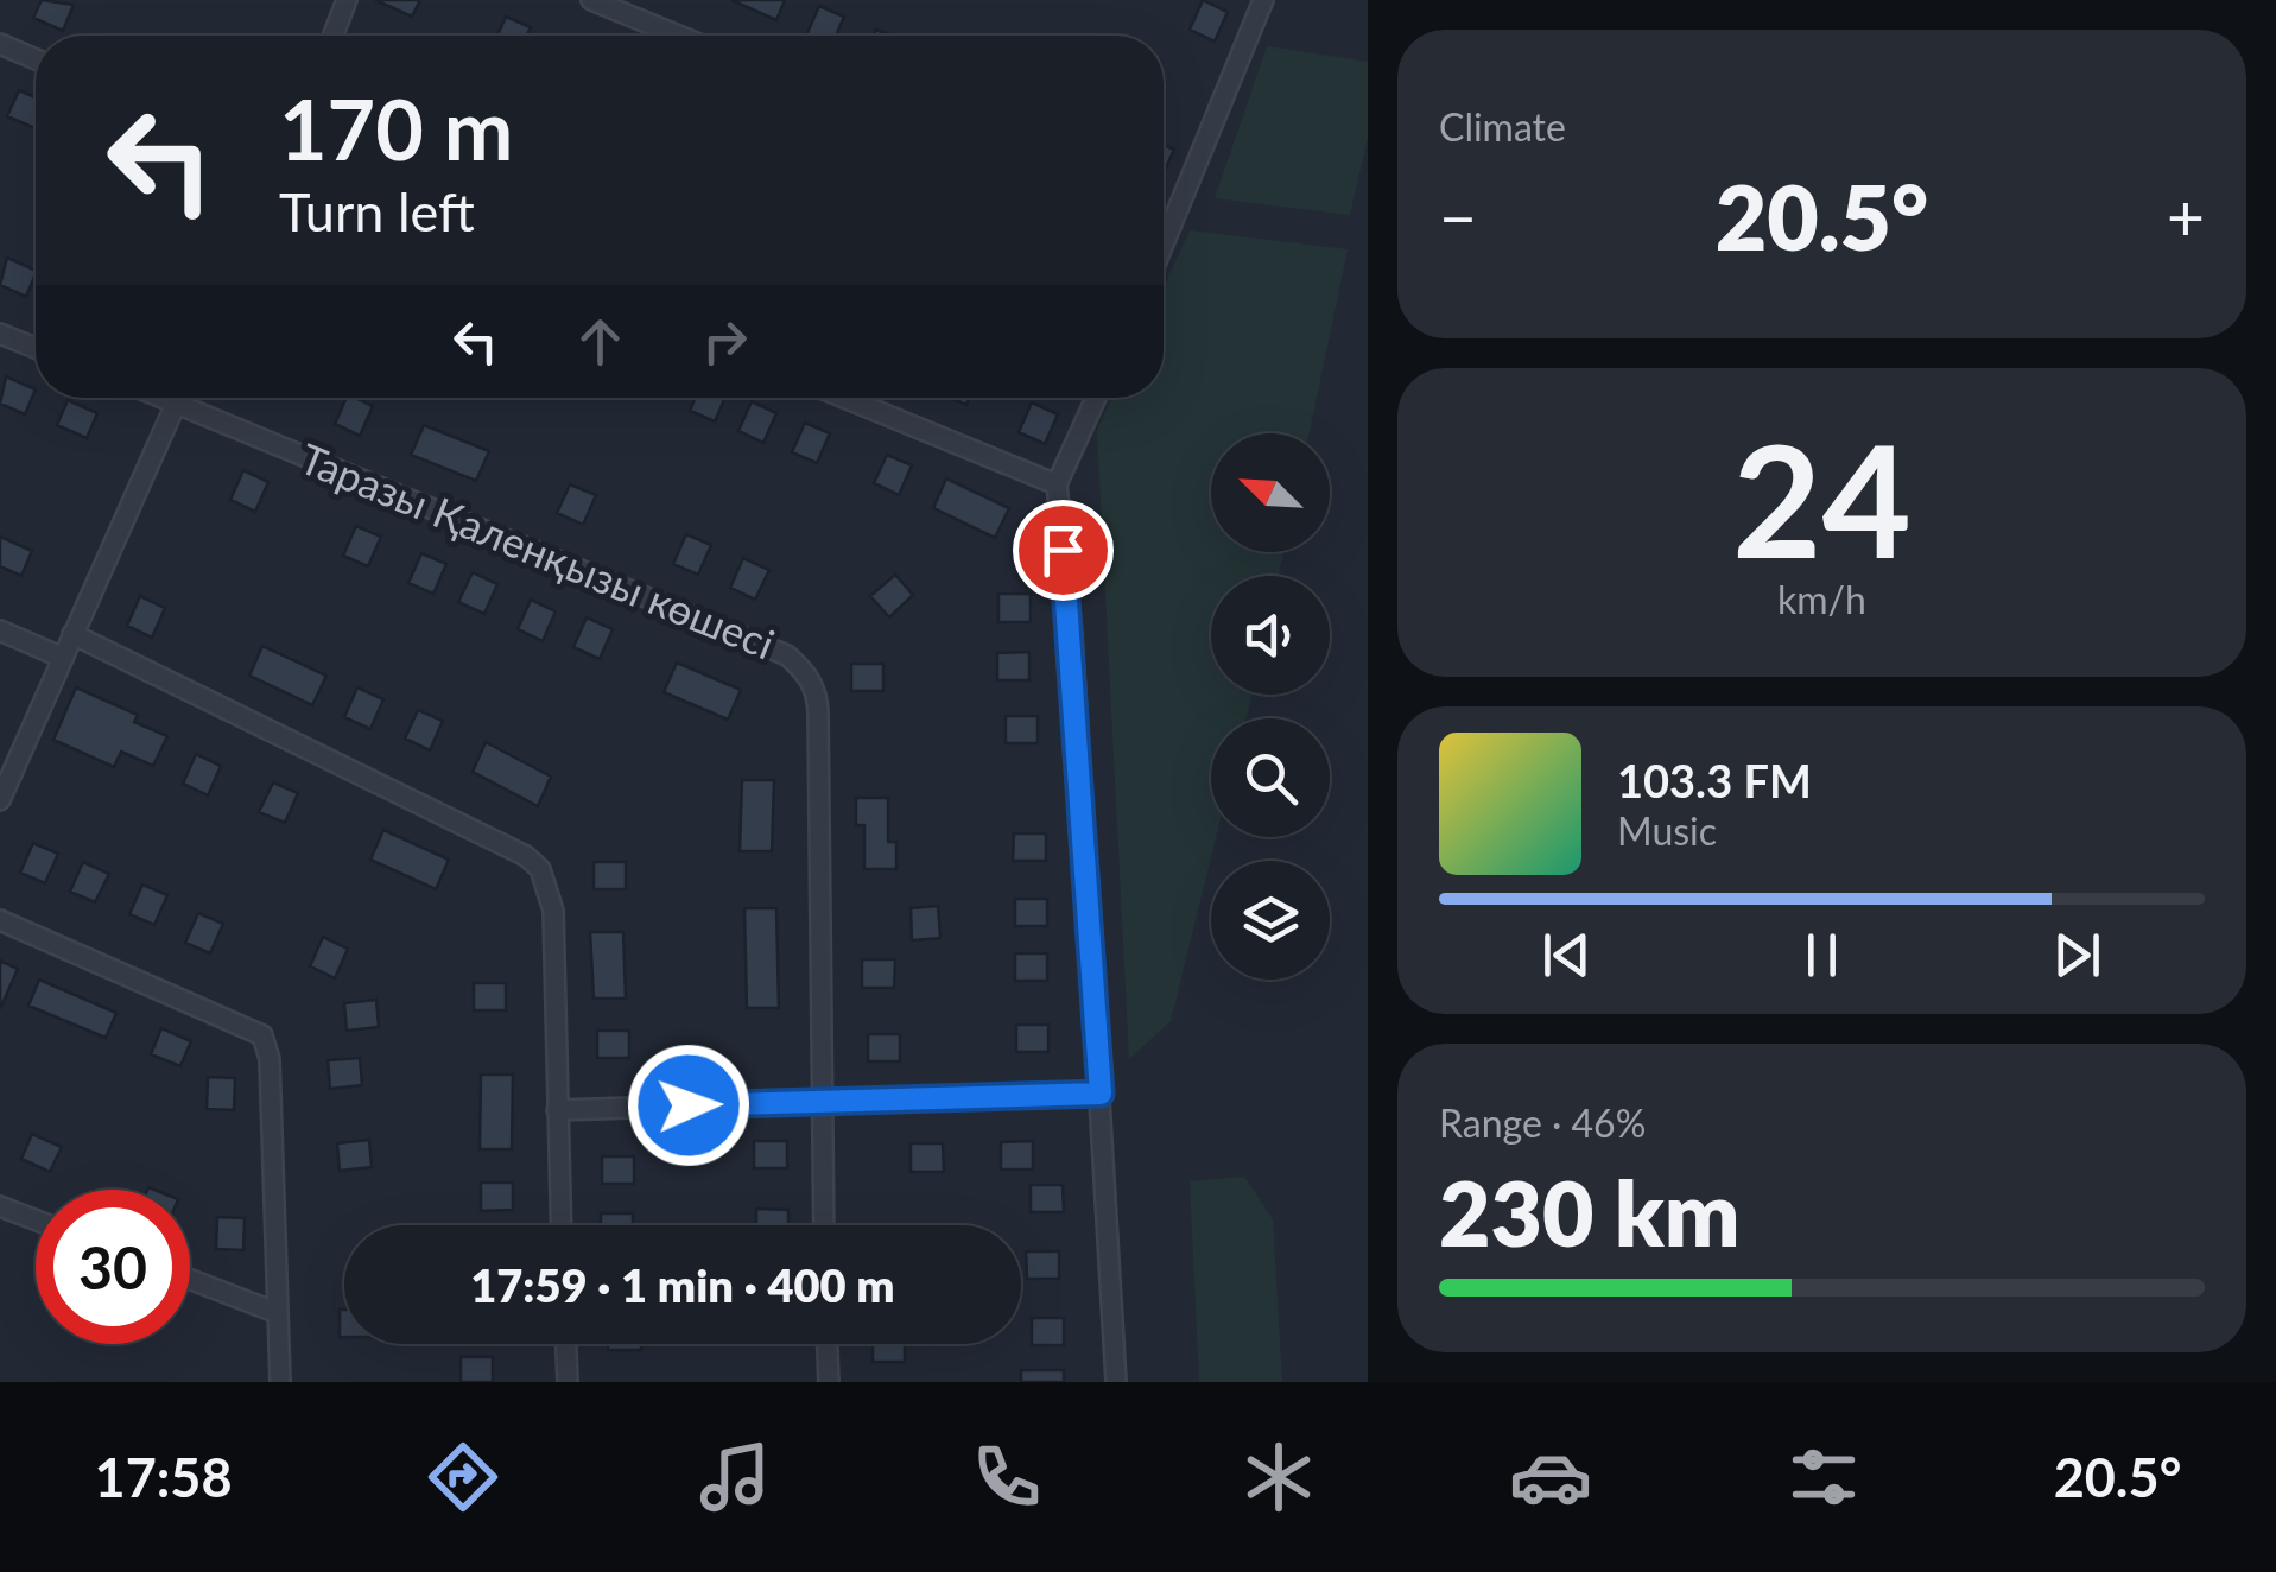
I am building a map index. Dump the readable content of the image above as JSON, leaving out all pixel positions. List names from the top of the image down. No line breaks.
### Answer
{"streets":{"street":["Таразы Қаленқызы көшесі"]},"north":"top left","page":{"tile":["Climate",["24","km/h"],["Range · 46%","230 km"]],"turn":["170 m","Turn left"],"heat":["−","20.5°","+"],"song":["103.3 FM","Music"],"limit":"30","trip":"17:59 · 1 min · 400 m","tabs":["17:58","20.5°"]}}
